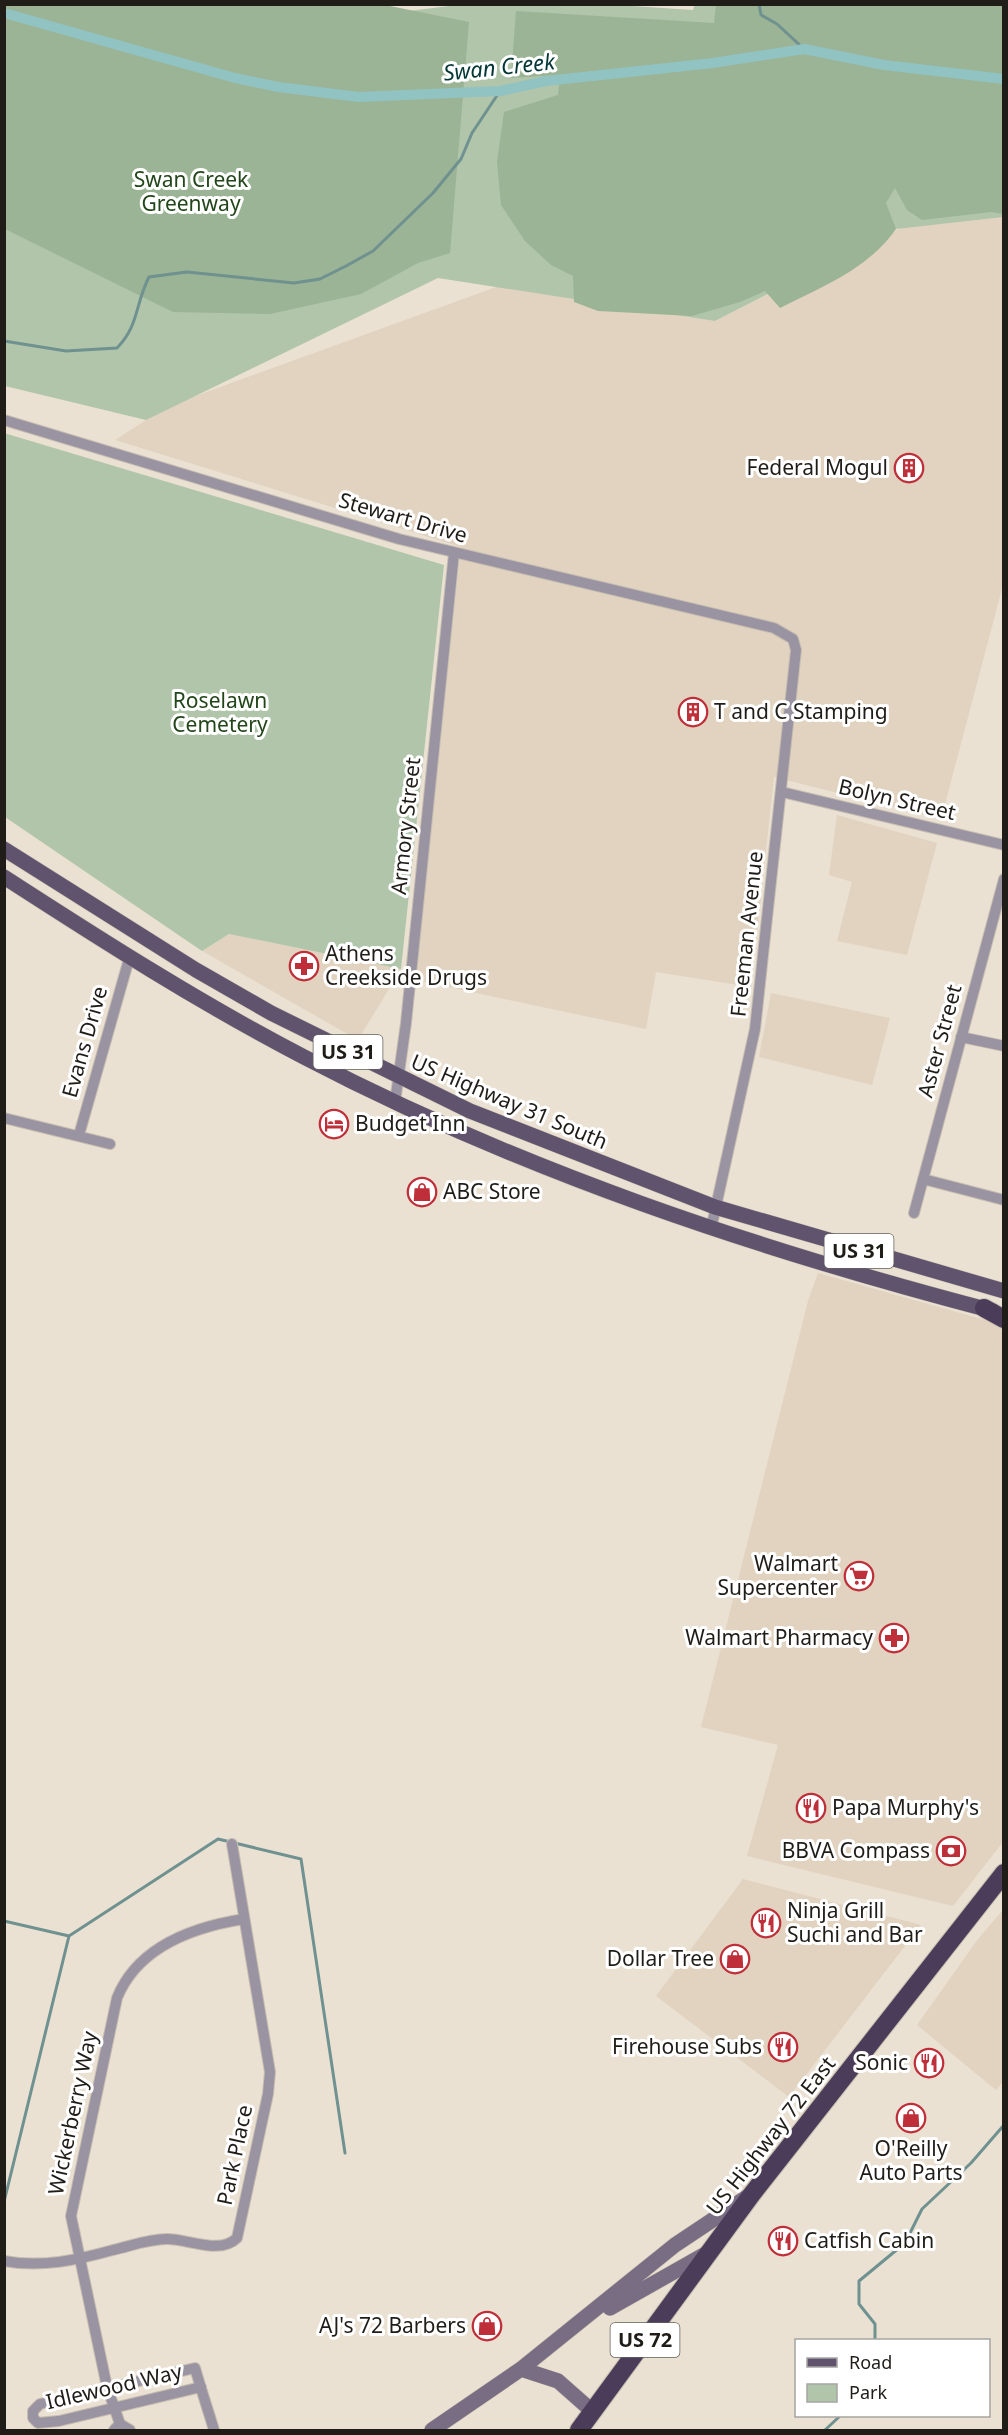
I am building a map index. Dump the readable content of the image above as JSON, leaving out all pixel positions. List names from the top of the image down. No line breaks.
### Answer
{"streets":{"highway":["US Highway 72 East","US 72"],"main road":["US 31","US Highway 31 South"],"street":["Stewart Drive","Bolyn Street","Armory Street","Freeman Avenue","Aster Street","Evans Drive","Wickerberry Way","Park Place","Idlewood Way"]},"crossings":[["Stewart Drive","Armory Street"],["Stewart Drive","Freeman Avenue"],["Bolyn Street","Freeman Avenue"],["Armory Street","US Highway 31 South"],["Freeman Avenue","US Highway 31 South"],["Evans Drive","US Highway 31 South"],["Wickerberry Way","Park Place"],["Wickerberry Way","Idlewood Way"]],"water":["Swan Creek"],"parks":["Swan Creek Greenway","Roselawn Cemetery"],"places":{"building":["Federal Mogul","T and C Stamping"],"pharmacy":["Athens Creekside Drugs","Walmart Pharmacy"],"hotel":["Budget Inn"],"shop":["ABC Store","Dollar Tree","O'Reilly Auto Parts","AJ's 72 Barbers"],"supermarket":["Walmart Supercenter"],"restaurant":["Papa Murphy's","Ninja Grill Suchi and Bar","Firehouse Subs","Sonic","Catfish Cabin"],"bank":["BBVA Compass"]},"legend":["Road","Park"]}
